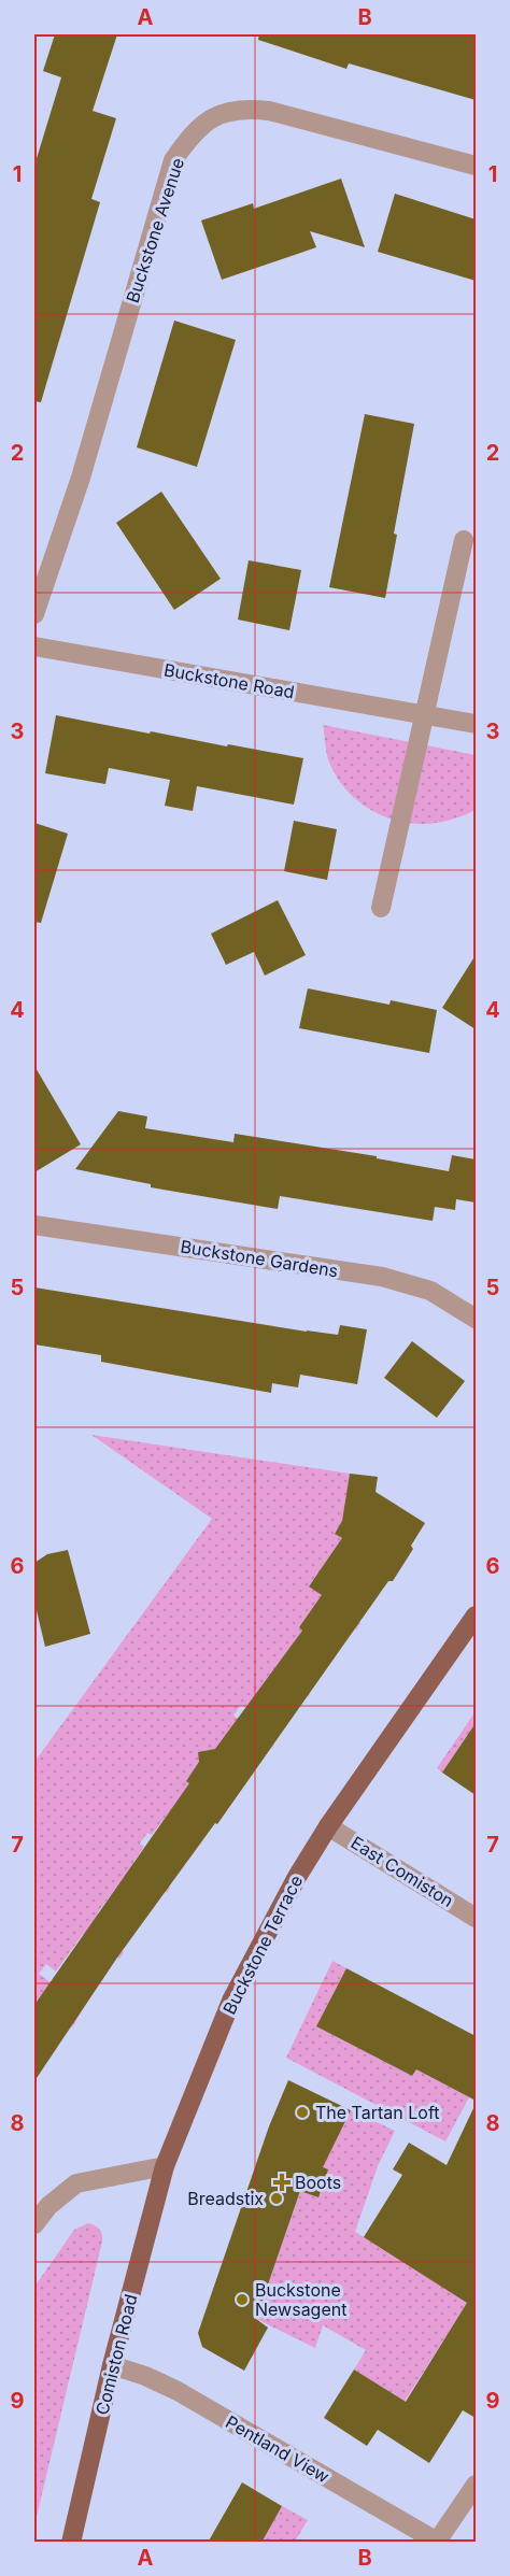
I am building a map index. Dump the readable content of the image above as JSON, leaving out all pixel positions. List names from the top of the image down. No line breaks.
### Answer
{"streets":{"main road":["Buckstone Terrace","Comiston Road"],"street":["Buckstone Avenue","Buckstone Road","Buckstone Gardens","East Comiston","Pentland View"]},"crossings":[["East Comiston","Buckstone Terrace"],["Buckstone Terrace","Comiston Road"],["Comiston Road","Pentland View"]],"places":{"other":["The Tartan Loft","Breadstix","Buckstone Newsagent"],"health":["Boots"]},"grid":{"columns":["A","B"],"rows":["1","2","3","4","5","6","7","8","9"]}}
